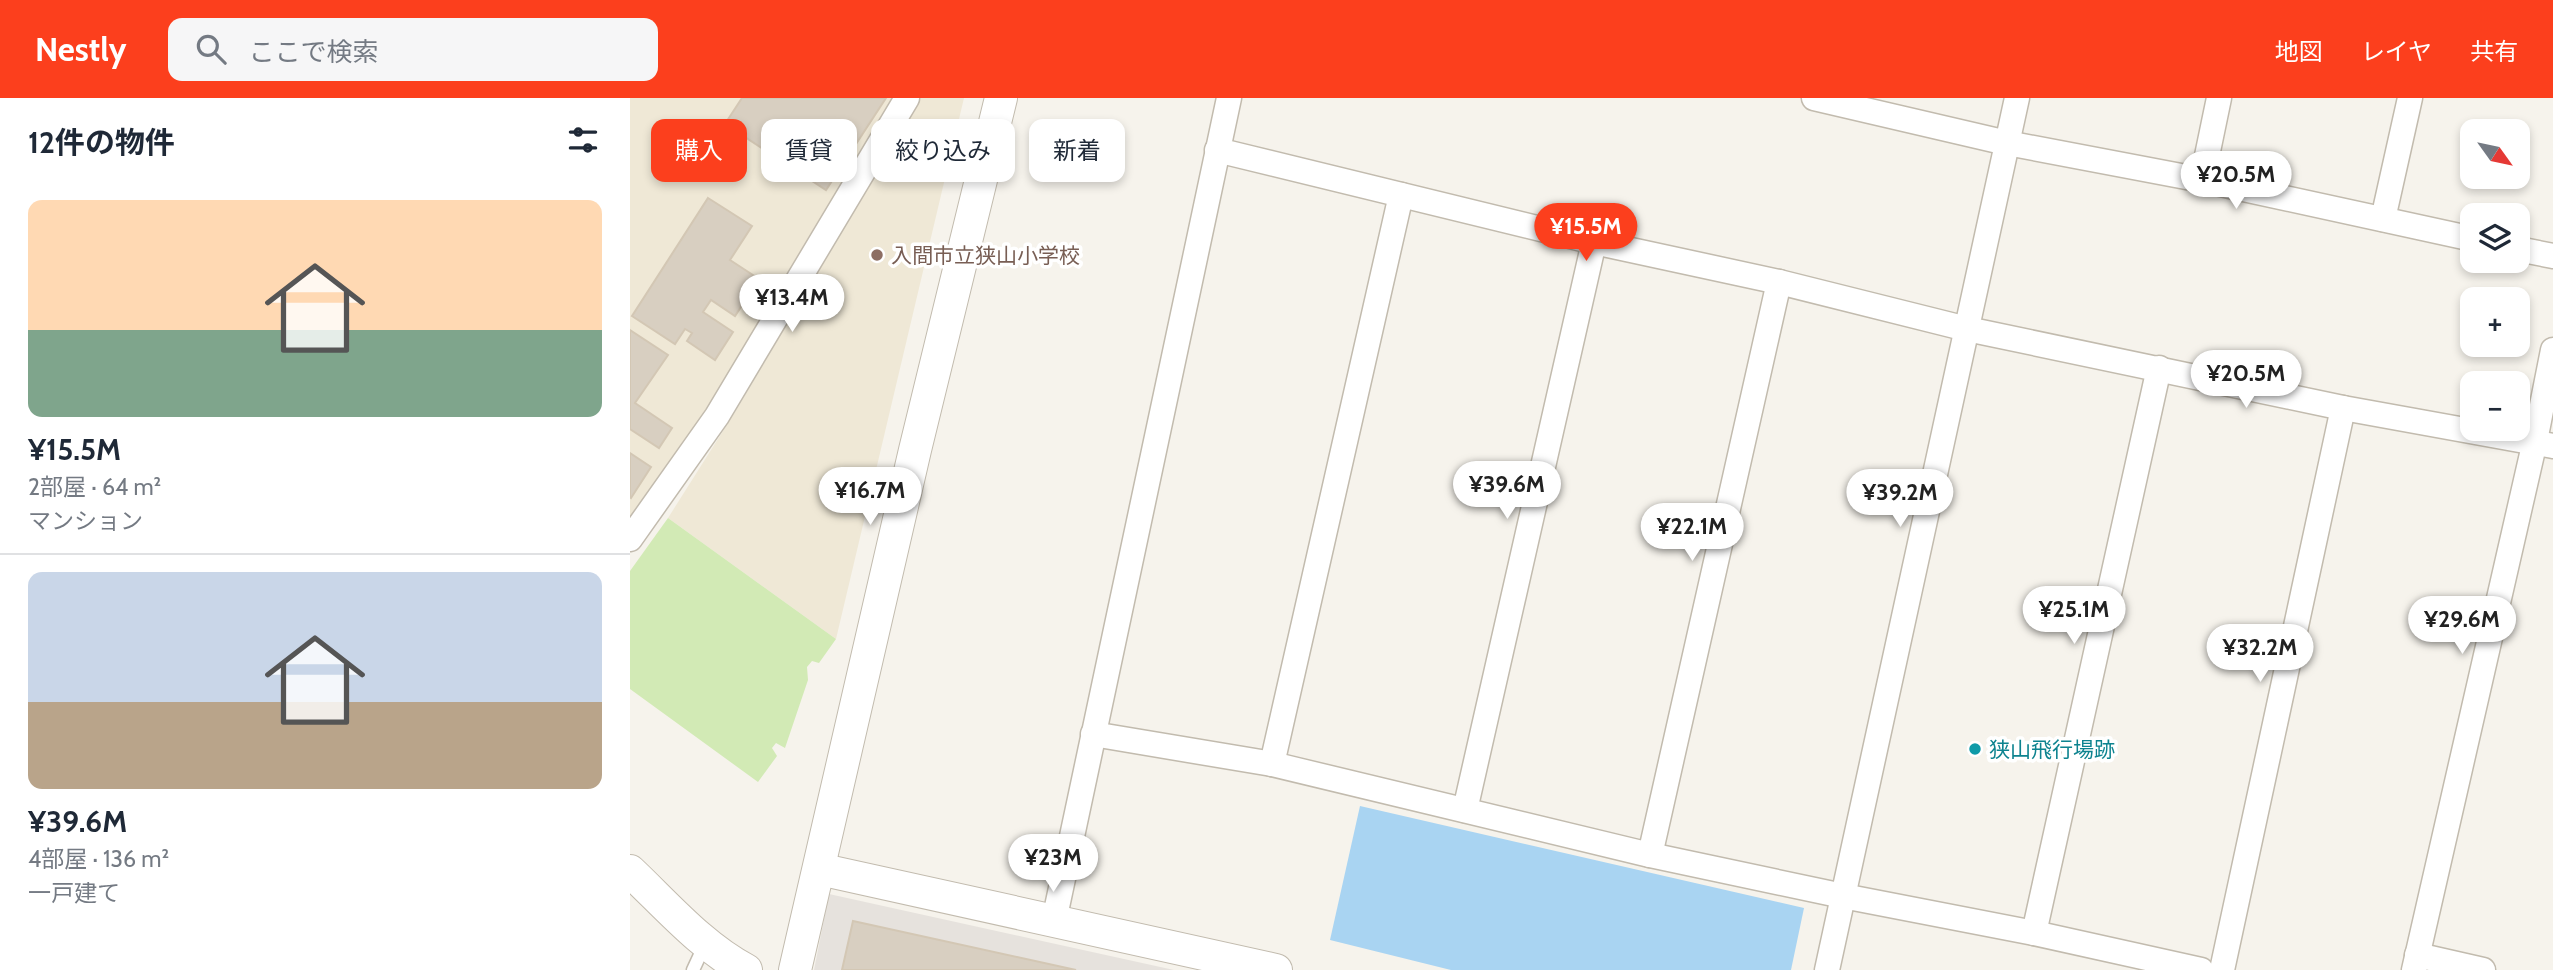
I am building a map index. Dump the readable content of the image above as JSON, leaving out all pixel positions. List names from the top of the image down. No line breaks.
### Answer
{"places":["入間市立狭山小学校","狭山飛行場跡"],"north":"bottom right","page":{"header":"Nestly","search":"ここで検索","nav":["地図","レイヤ","共有"],"heading":"12件の物件","map_buttons":["+","−"],"chip":["購入","賃貸","絞り込み","新着"],"price":["¥20.5M","¥15.5M","¥13.4M","¥20.5M","¥39.6M","¥16.7M","¥39.2M","¥22.1M","¥25.1M","¥29.6M","¥32.2M","¥23M"],"list":[{"name":"¥15.5M","note":"2部屋 · 64 m² · マンション"},{"name":"¥39.6M","note":"4部屋 · 136 m² · 一戸建て"}]}}
